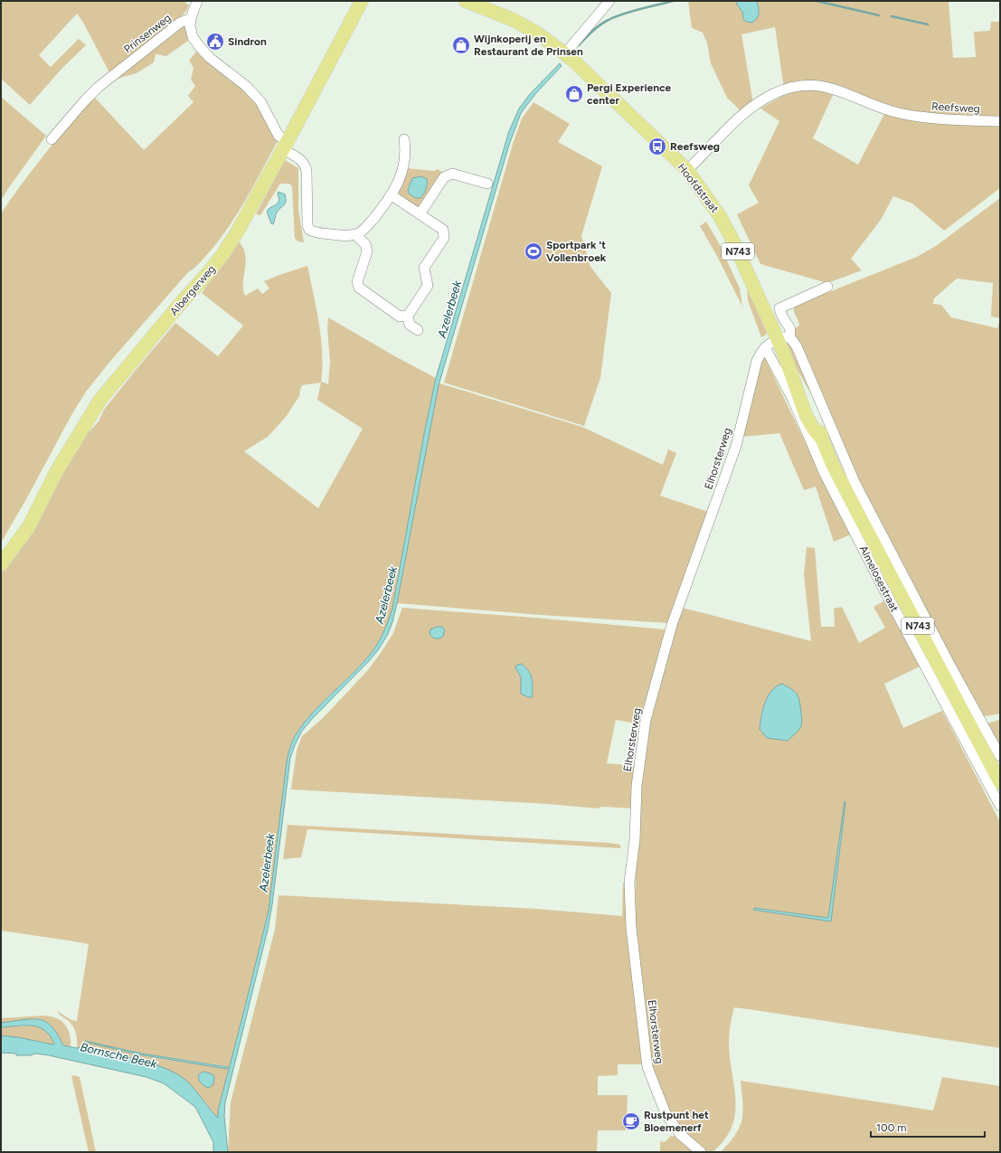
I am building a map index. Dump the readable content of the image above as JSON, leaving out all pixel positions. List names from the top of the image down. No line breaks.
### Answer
{"streets":{"main road":["Hoofdstraat","N743","Albergerweg","Almelosestraat"],"street":["Prinsenweg","Reefsweg","Elhorsterweg"]},"crossings":[["Reefsweg","Hoofdstraat"],["Hoofdstraat","Elhorsterweg"],["Hoofdstraat","Almelosestraat"],["Elhorsterweg","Almelosestraat"]],"water":["Azelerbeek","Bornsche Beek"],"places":{"public building":["Sindron"],"shop":["Wijnkoperij en Restaurant de Prinsen","Pergi Experience center"],"bus stop":["Reefsweg"],"sports":["Sportpark 't Vollenbroek"],"cafe":["Rustpunt het Bloemenerf"]},"scale_bar":"100 m"}
